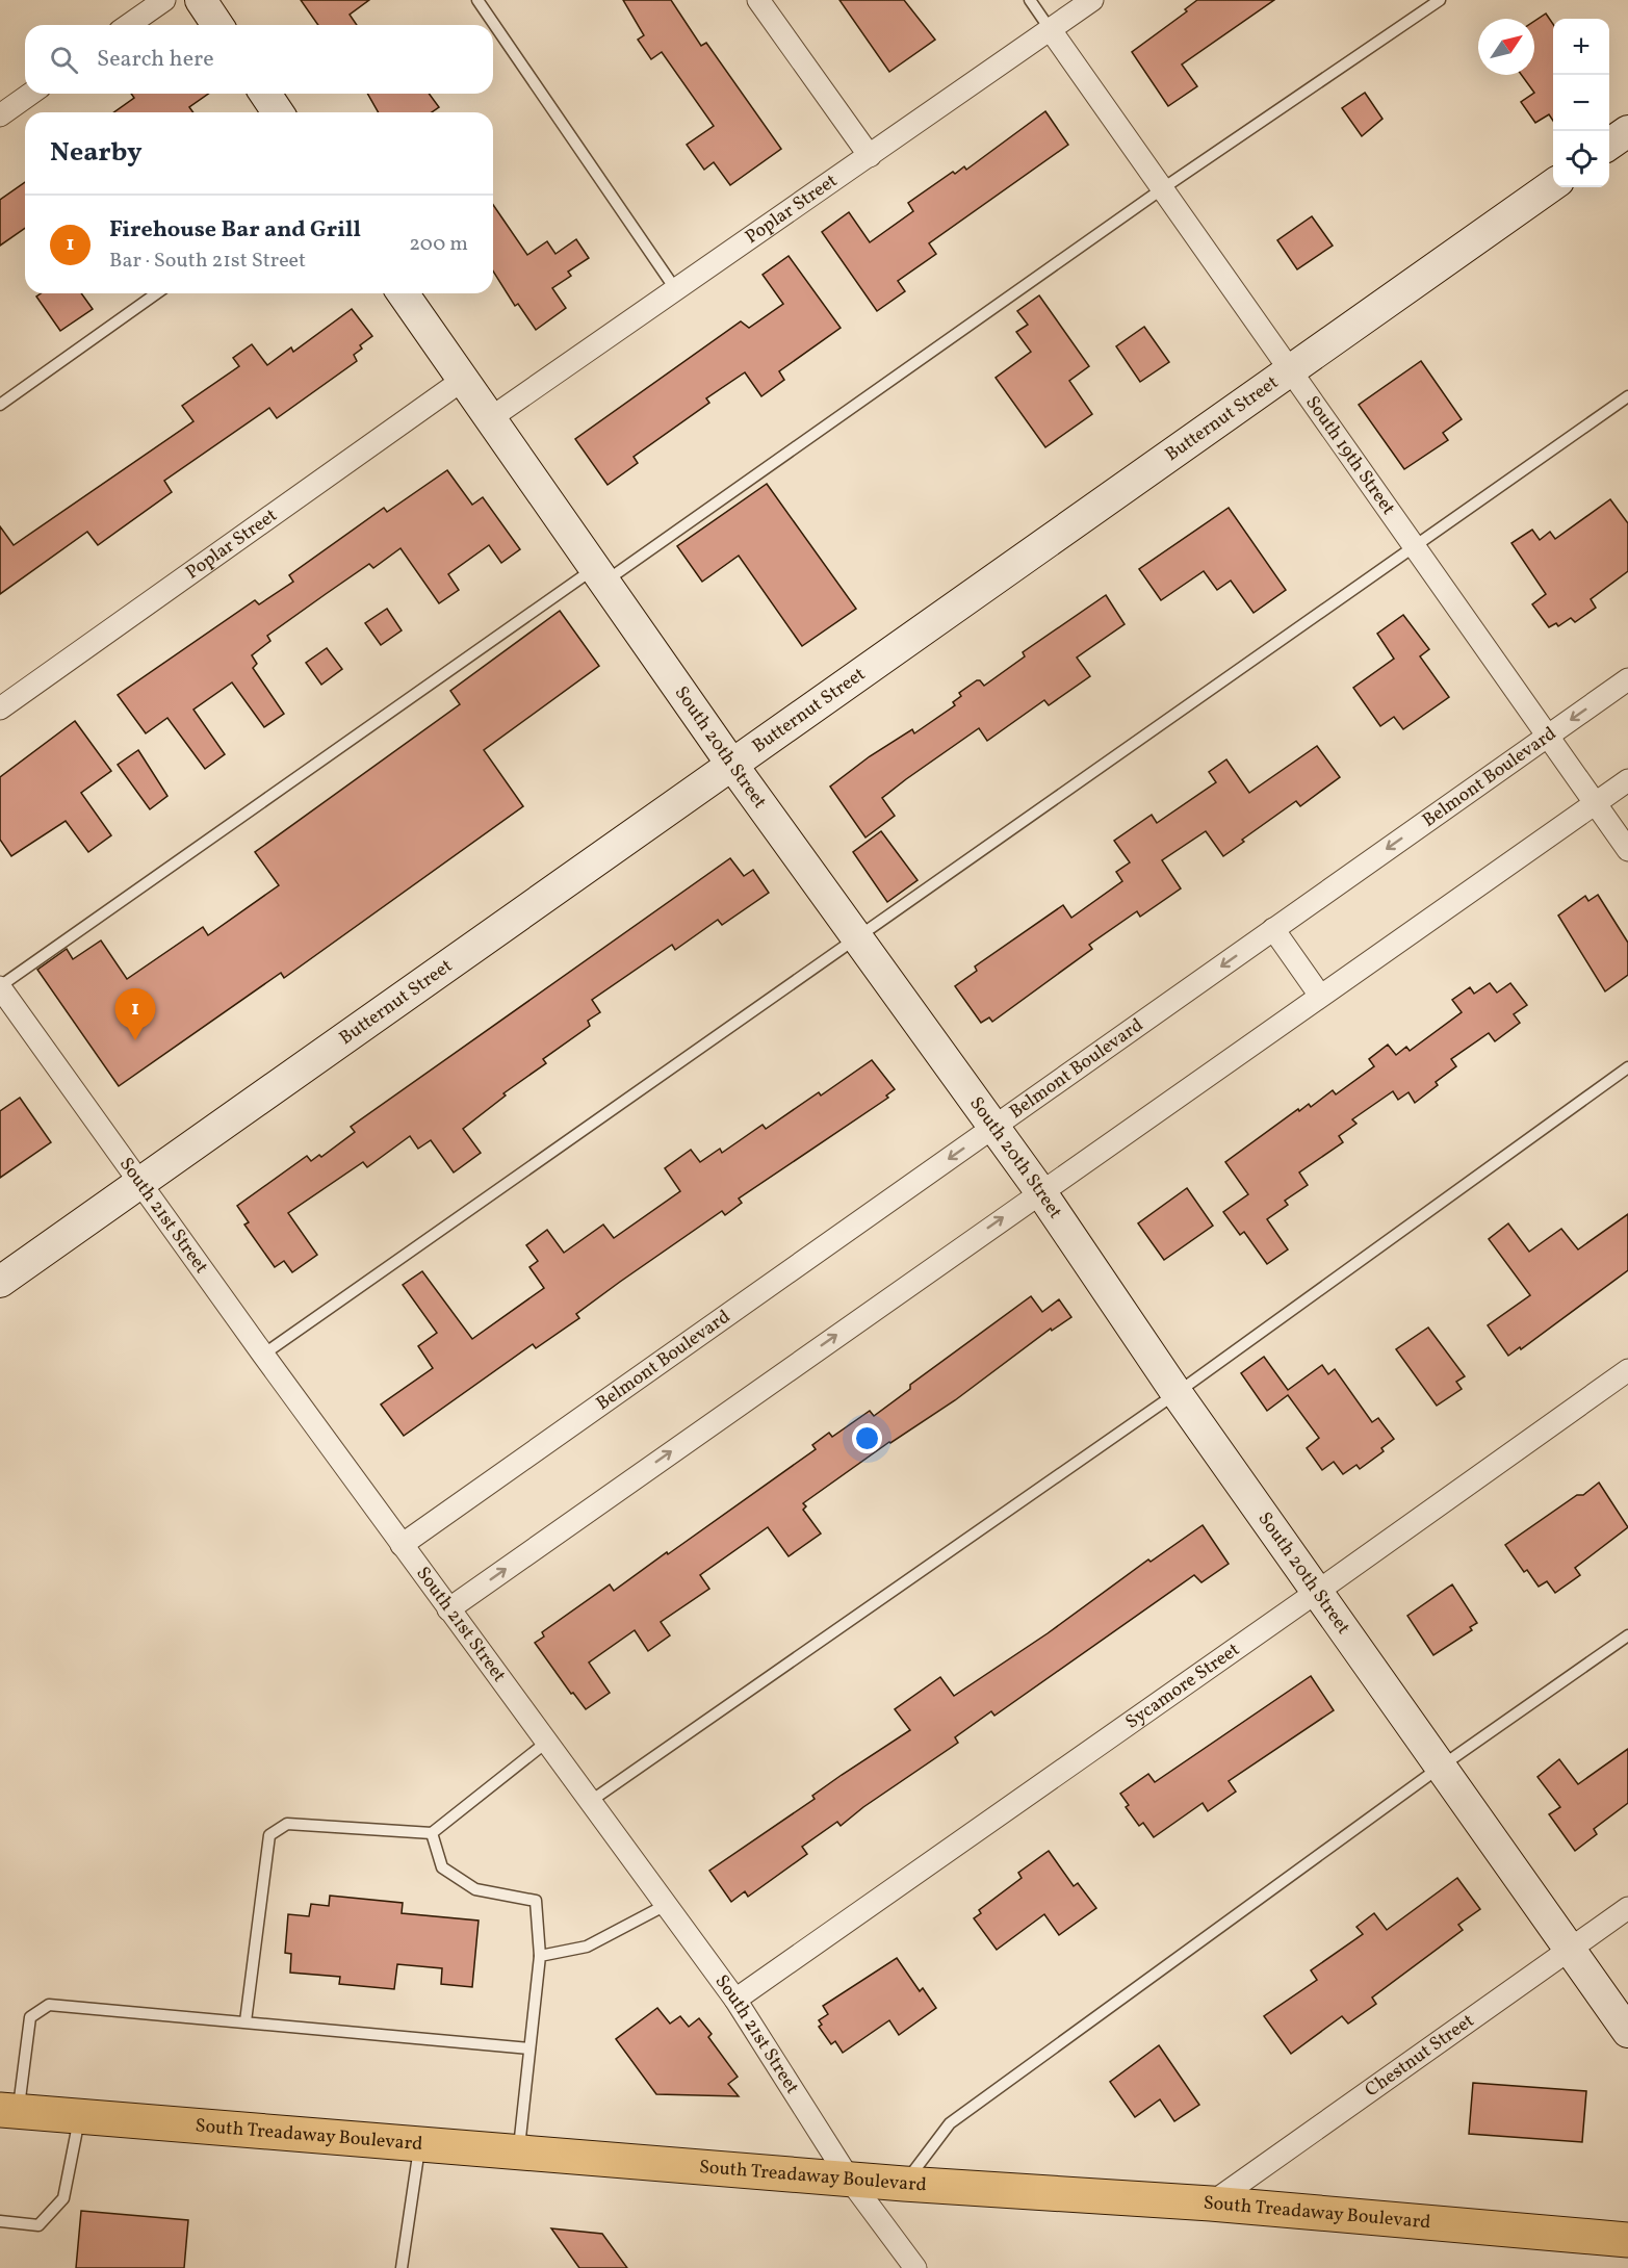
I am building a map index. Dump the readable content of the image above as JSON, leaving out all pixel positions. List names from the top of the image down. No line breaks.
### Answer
{"streets":{"main road":["South Treadaway Boulevard"],"street":["Poplar Street","Butternut Street","South 19th Street","South 20th Street","Belmont Boulevard","South 21st Street","Sycamore Street","Chestnut Street"]},"crossings":[["Poplar Street","South 19th Street"],["Poplar Street","South 20th Street"],["Butternut Street","South 19th Street"],["Butternut Street","South 20th Street"],["Butternut Street","South 21st Street"],["South 19th Street","Belmont Boulevard"],["South 20th Street","Belmont Boulevard"],["South 20th Street","Sycamore Street"],["South 20th Street","Chestnut Street"],["Belmont Boulevard","South 21st Street"],["South 21st Street","Sycamore Street"],["South 21st Street","South Treadaway Boulevard"],["Chestnut Street","South Treadaway Boulevard"]],"north":"top right","page":{"map_buttons":["+","−"],"search":"Search here","heading":"Nearby","list":[{"mark":"1","name":"Firehouse Bar and Grill","note":"Bar · South 21st Street","value":"200 m"}],"pins":"1"}}
